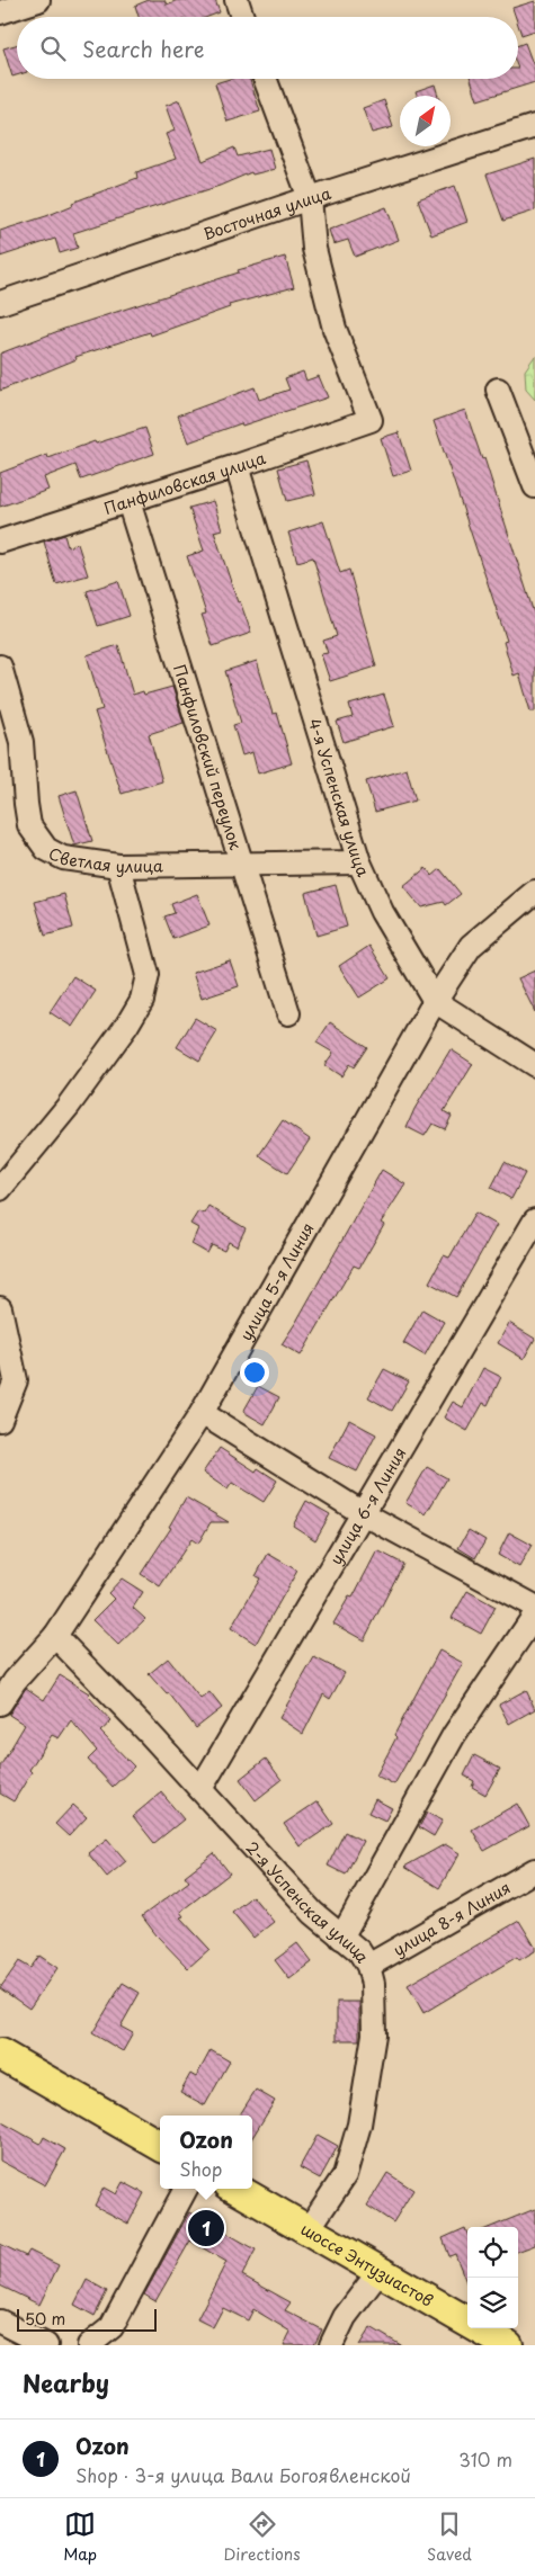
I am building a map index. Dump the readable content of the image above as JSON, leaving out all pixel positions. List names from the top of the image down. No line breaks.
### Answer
{"streets":{"main road":["шоссе Энтузиастов"],"street":["Восточная улица","Панфиловская улица","Панфиловский переулок","4-я Успенская улица","Светлая улица","улица 5-я Линия","улица 6-я Линия","2-я Успенская улица","улица 8-я Линия"]},"crossings":[["Восточная улица","Панфиловская улица"],["Панфиловская улица","Панфиловский переулок"],["Панфиловская улица","4-я Успенская улица"],["Панфиловский переулок","Светлая улица"],["4-я Успенская улица","Светлая улица"],["4-я Успенская улица","улица 5-я Линия"],["улица 5-я Линия","2-я Успенская улица"],["улица 6-я Линия","2-я Успенская улица"],["2-я Успенская улица","улица 8-я Линия"],["2-я Успенская улица","шоссе Энтузиастов"]],"scale_bar":"50 m","north":"top right","page":{"search":"Search here","popup":["Ozon","Shop"],"pins":"1","scale":"50 m","heading":"Nearby","list":[{"mark":"1","name":"Ozon","note":"Shop · 3-я улица Вали Богоявленской","value":"310 m"}],"nav":["Map","Directions","Saved"]}}
